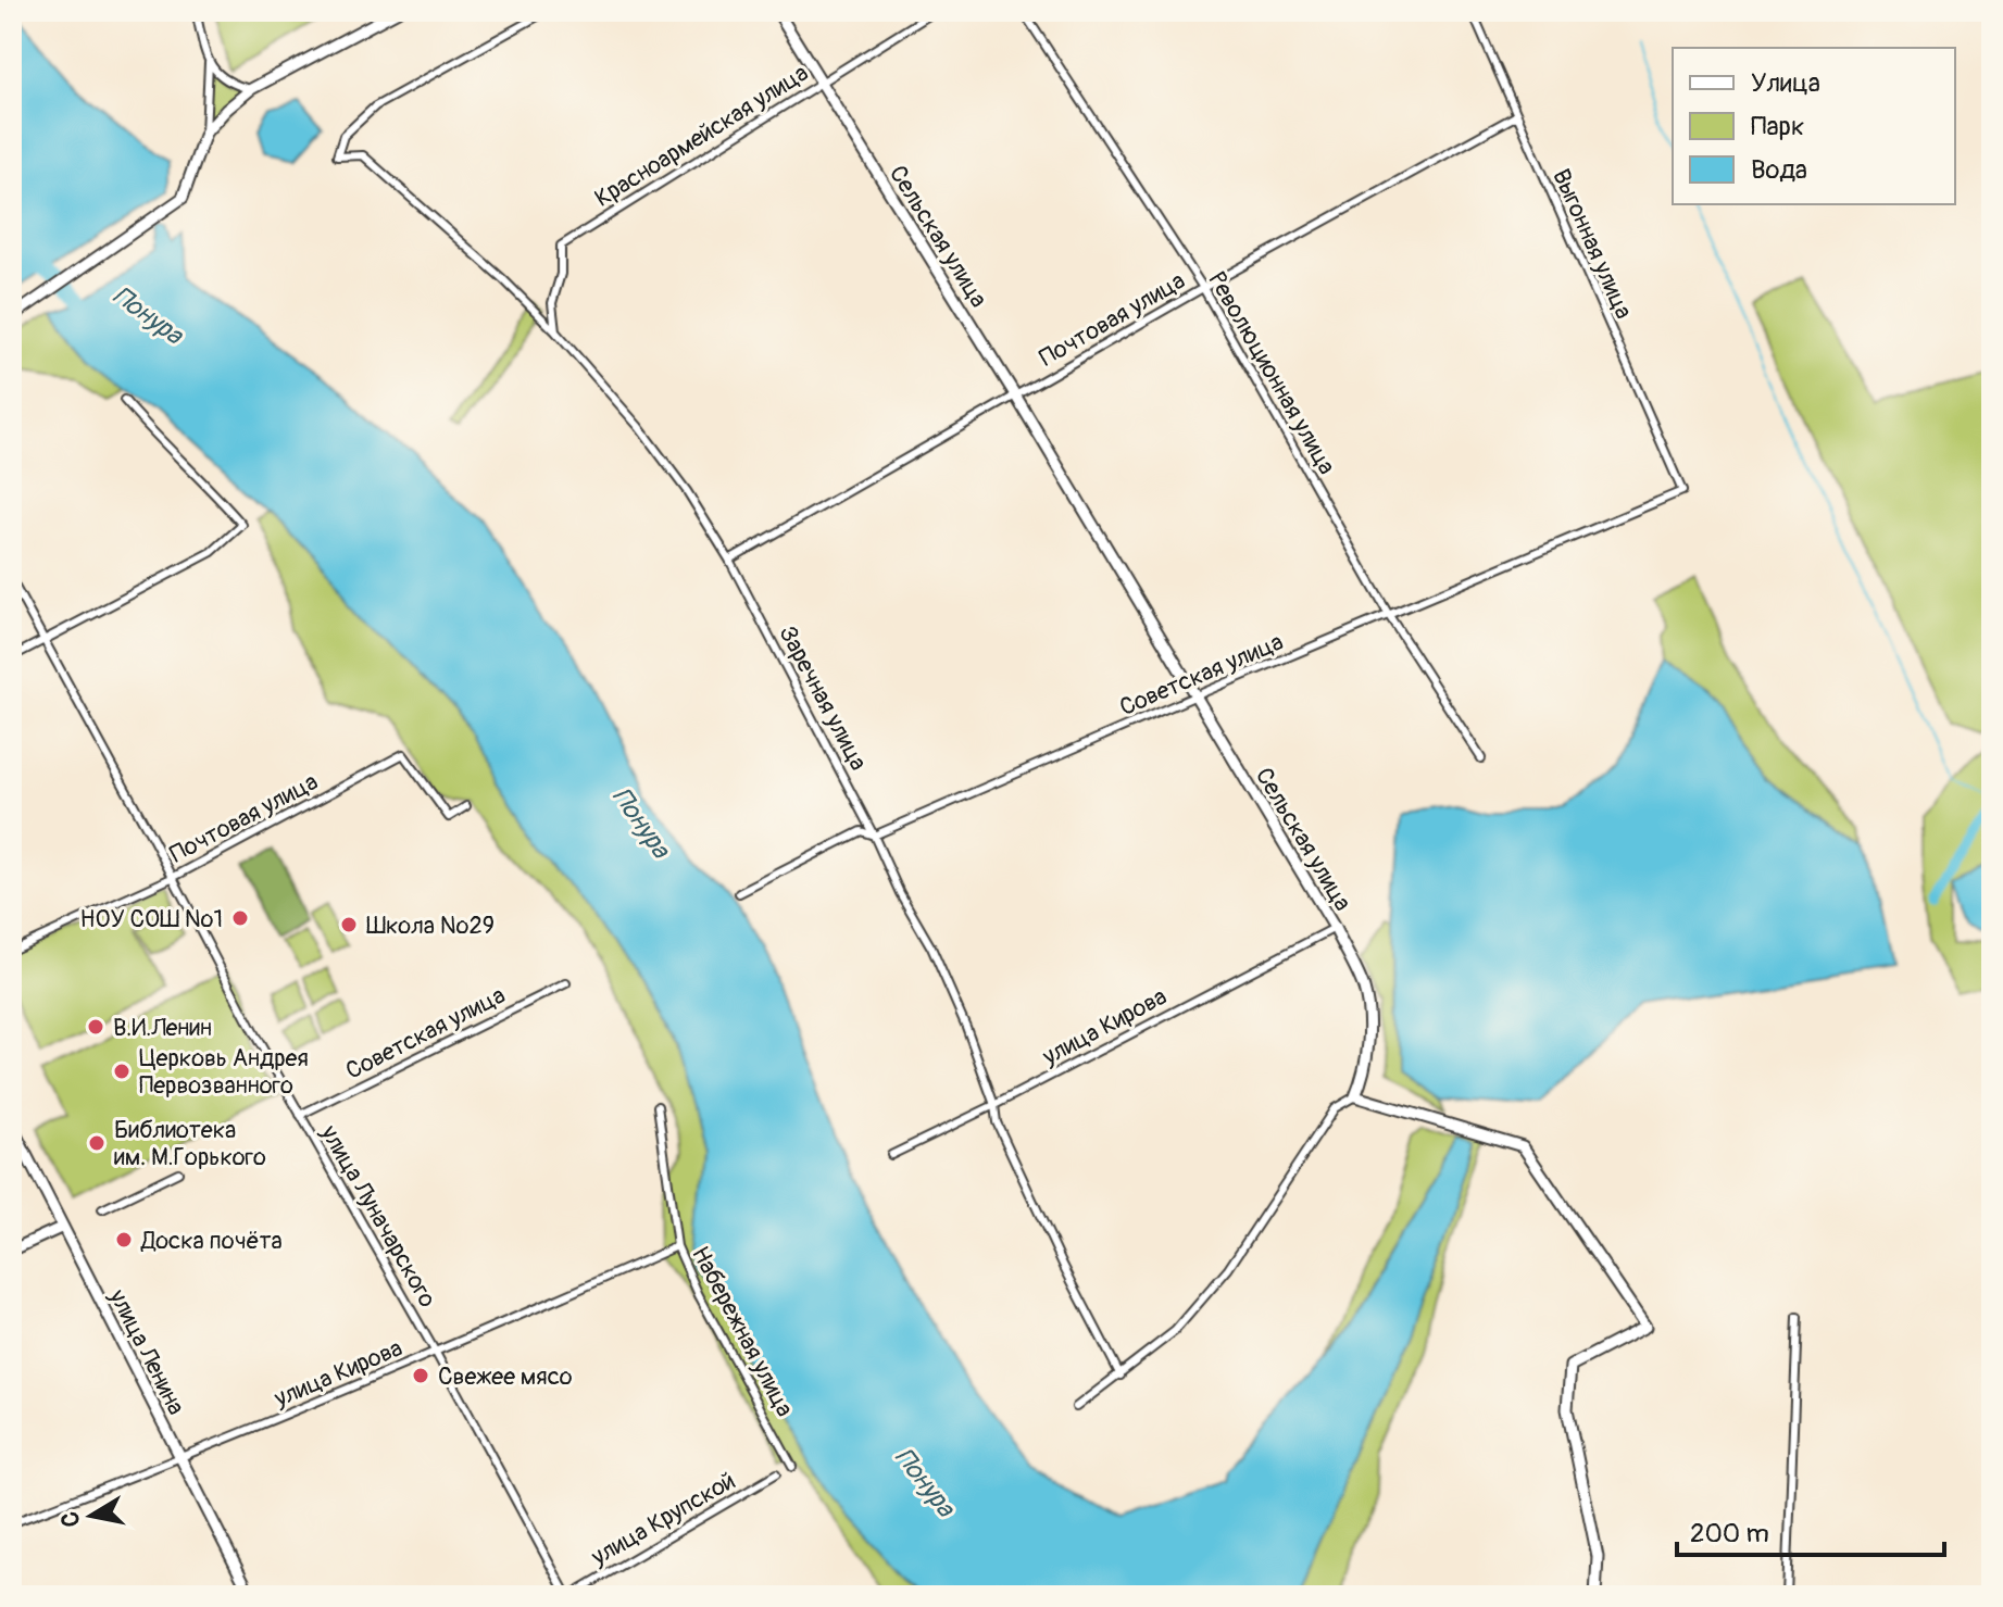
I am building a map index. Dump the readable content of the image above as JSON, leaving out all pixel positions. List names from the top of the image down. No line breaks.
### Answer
{"streets":{"street":["Красноармейская улица","Сельская улица","Выгонная улица","Почтовая улица","Революционная улица","Советская улица","Заречная улица","улица Кирова","улица Луначарского","Набережная улица","улица Ленина","улица Крупской"]},"crossings":[["Красноармейская улица","Сельская улица"],["Красноармейская улица","Заречная улица"],["Сельская улица","Почтовая улица"],["Сельская улица","Советская улица"],["Сельская улица","улица Кирова"],["Выгонная улица","Почтовая улица"],["Выгонная улица","Советская улица"],["Почтовая улица","Революционная улица"],["Почтовая улица","Заречная улица"],["Почтовая улица","улица Луначарского"],["Революционная улица","Советская улица"],["Советская улица","Заречная улица"],["Советская улица","улица Луначарского"],["Заречная улица","улица Кирова"],["улица Кирова","улица Луначарского"],["улица Кирова","Набережная улица"],["улица Кирова","улица Ленина"],["улица Луначарского","улица Крупской"]],"water":["Понура"],"places":["НОУ СОШ №1","Школа №29","В.И.Ленин","Церковь Андрея Первозванного","Библиотека им. М.Горького","Доска почёта","Свежее мясо"],"legend":["Улица","Парк","Вода"],"scale_bar":"200 m","north":"left"}
